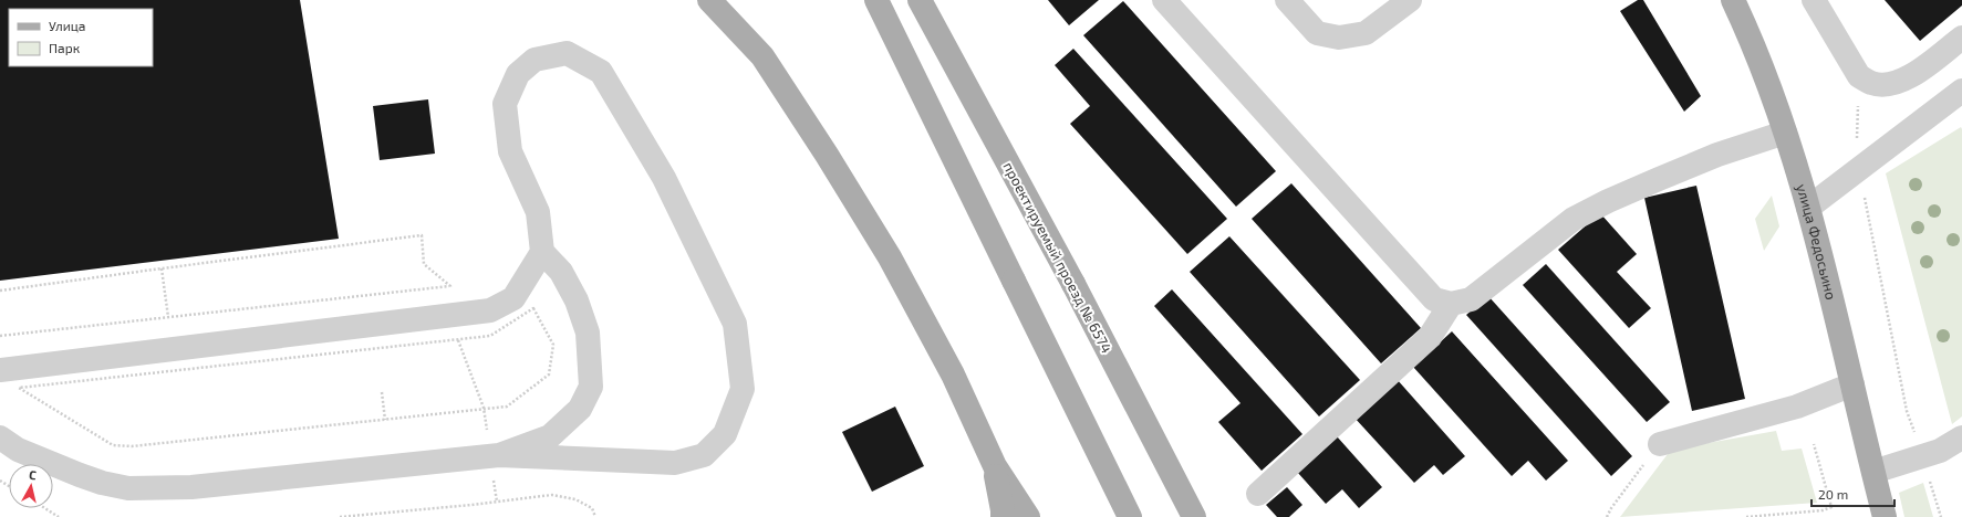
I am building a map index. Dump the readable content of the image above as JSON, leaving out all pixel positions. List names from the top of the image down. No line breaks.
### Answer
{"streets":{"main road":["улица Федосьино","проектируемый проезд № 6574"]},"legend":["Улица","Парк"],"scale_bar":"20 m","north":"top"}
